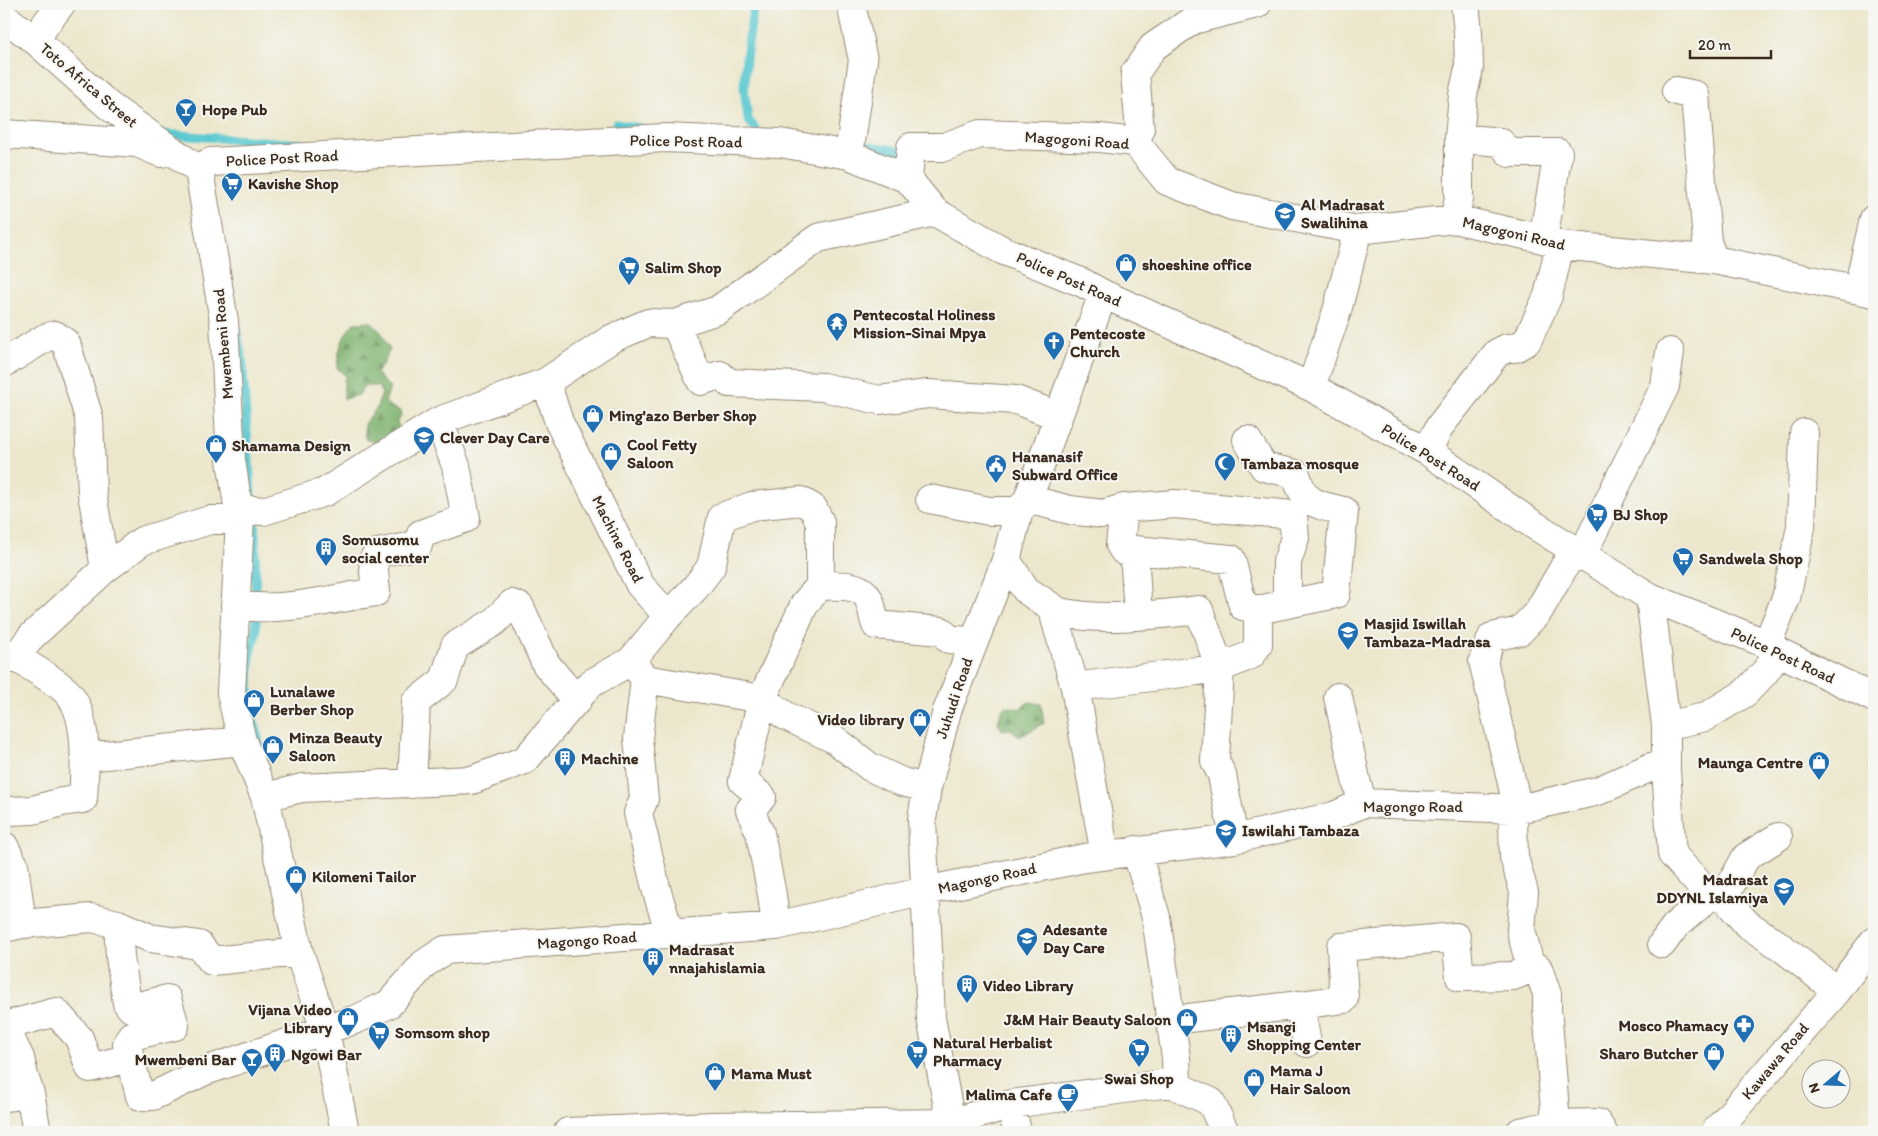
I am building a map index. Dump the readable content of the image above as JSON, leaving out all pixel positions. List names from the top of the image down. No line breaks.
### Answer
{"streets":{"street":["Toto Africa Street","Magogoni Road","Police Post Road","Mwembeni Road","Machine Road","Juhudi Road","Magongo Road","Kawawa Road"]},"crossings":[["Toto Africa Street","Police Post Road"],["Toto Africa Street","Mwembeni Road"],["Magogoni Road","Police Post Road"],["Police Post Road","Mwembeni Road"],["Police Post Road","Juhudi Road"],["Mwembeni Road","Magongo Road"],["Juhudi Road","Magongo Road"]],"places":{"bar":["Hope Pub","Mwembeni Bar"],"supermarket":["Kavishe Shop","Salim Shop","BJ Shop","Sandwela Shop","Somsom shop","Swai Shop","Natural Herbalist Pharmacy"],"school or university":["Al Madrasat Swalihina","Clever Day Care","Masjid Iswillah Tambaza-Madrasa","Iswilahi Tambaza","Madrasat DDYNL Islamiya","Adesante Day Care"],"shop":["shoeshine office","Ming'azo Berber Shop","Shamama Design","Cool Fetty Saloon","Lunalawe Berber Shop","Video library","Minza Beauty Saloon","Maunga Centre","Kilomeni Tailor","Vijana Video Library","J&M Hair Beauty Saloon","Sharo Butcher","Mama Must","Mama J Hair Saloon"],"temple":["Pentecostal Holiness Mission-Sinai Mpya"],"church":["Pentecoste Church"],"mosque":["Tambaza mosque"],"public building":["Hananasif Subward Office"],"building":["Somusomu social center","Machine","Madrasat nnajahislamia","Video Library","Msangi Shopping Center","Ngowi Bar"],"pharmacy":["Mosco Phamacy"],"cafe":["Malima Cafe"]},"scale_bar":"20 m","north":"left"}
